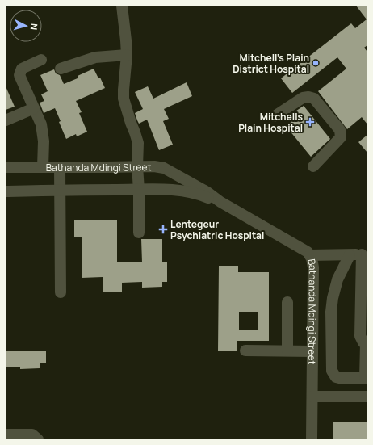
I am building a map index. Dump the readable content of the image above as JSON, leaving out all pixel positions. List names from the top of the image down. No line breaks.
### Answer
{"streets":{"street":["Bathanda Mdingi Street"]},"places":{"other":["Mitchell's Plain District Hospital"],"health":["Mitchells Plain Hospital","Lentegeur Psychiatric Hospital"]},"north":"right"}
